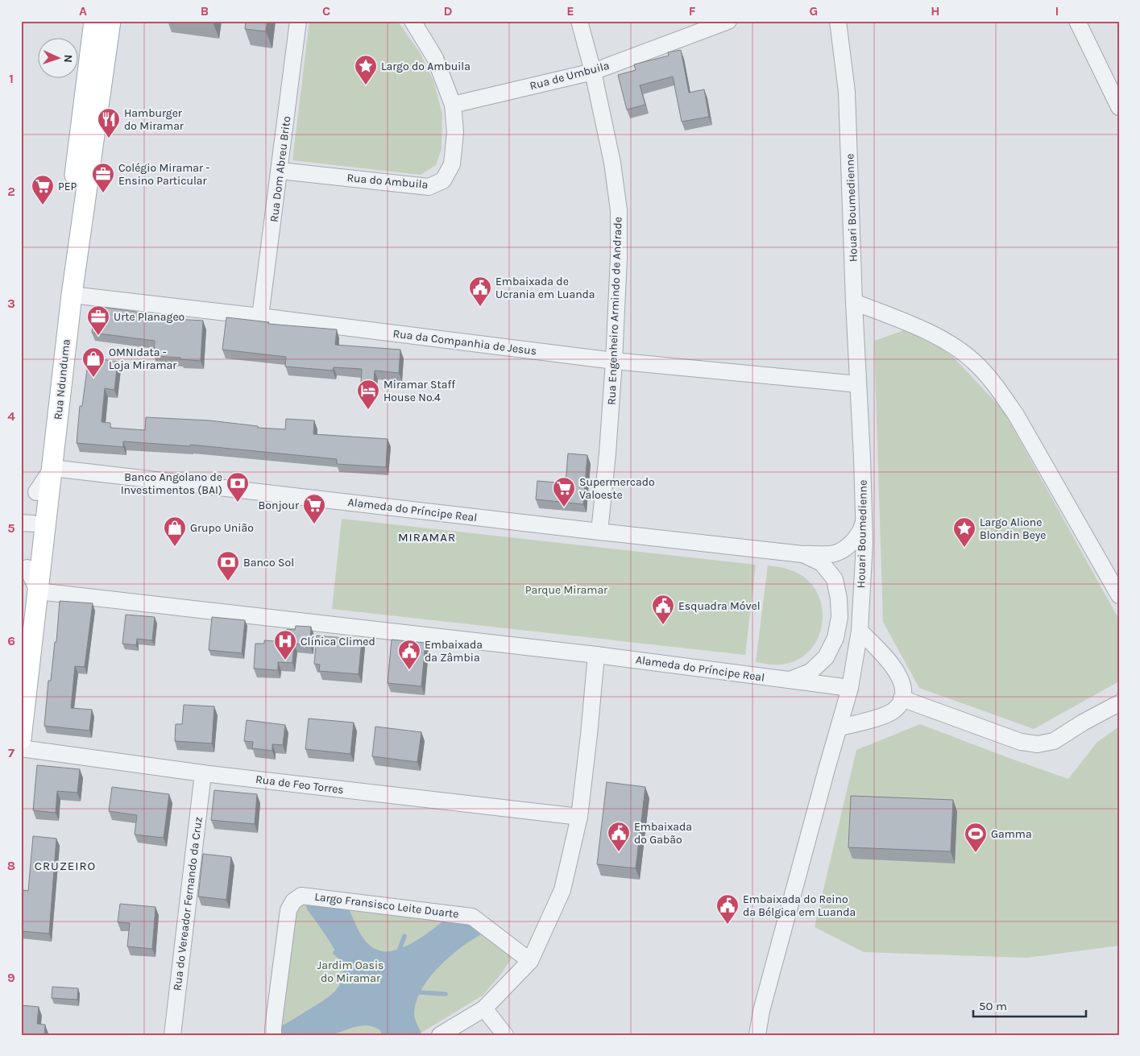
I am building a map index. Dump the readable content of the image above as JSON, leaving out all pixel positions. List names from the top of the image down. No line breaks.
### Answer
{"streets":{"main road":["Rua Ndunduma"],"street":["Rua de Umbuila","Rua Dom Abreu Brito","Rua do Ambuila","Houari Boumedienne","Rua Engenheiro Armindo de Andrade","Rua da Companhia de Jesus","Alameda do Príncipe Real","Rua de Feo Torres","Rua do Vereador Fernando da Cruz","Largo Fransisco Leite Duarte"]},"crossings":[["Rua de Umbuila","Rua do Ambuila"],["Rua de Umbuila","Rua Engenheiro Armindo de Andrade"],["Rua Dom Abreu Brito","Rua do Ambuila"],["Rua Dom Abreu Brito","Rua da Companhia de Jesus"],["Houari Boumedienne","Rua da Companhia de Jesus"],["Houari Boumedienne","Alameda do Príncipe Real"],["Rua Engenheiro Armindo de Andrade","Rua da Companhia de Jesus"],["Rua Engenheiro Armindo de Andrade","Alameda do Príncipe Real"],["Rua da Companhia de Jesus","Rua Ndunduma"],["Rua Ndunduma","Alameda do Príncipe Real"],["Rua de Feo Torres","Rua do Vereador Fernando da Cruz"]],"districts":["MIRAMAR","CRUZEIRO"],"parks":["Parque Miramar","Jardim Oasis do Miramar"],"places":{"place":["Largo do Ambuila","Largo Alione Blondin Beye"],"restaurant":["Hamburger do Miramar"],"office":["Colégio Miramar - Ensino Particular","Urte Planageo"],"supermarket":["PEP","Supermercado Valoeste","Bonjour"],"public building":["Embaixada de Ucrania em Luanda","Esquadra Móvel","Embaixada da Zâmbia","Embaixada do Gabão","Embaixada do Reino da Bélgica em Luanda"],"shop":["OMNIdata - Loja Miramar","Grupo União"],"hotel":["Miramar Staff House No.4"],"bank":["Banco Angolano de Investimentos (BAI)","Banco Sol"],"hospital":["Clínica Climed"],"sports":["Gamma"]},"scale_bar":"50 m","north":"right","grid":{"columns":["A","B","C","D","E","F","G","H","I"],"rows":["1","2","3","4","5","6","7","8","9"]}}
